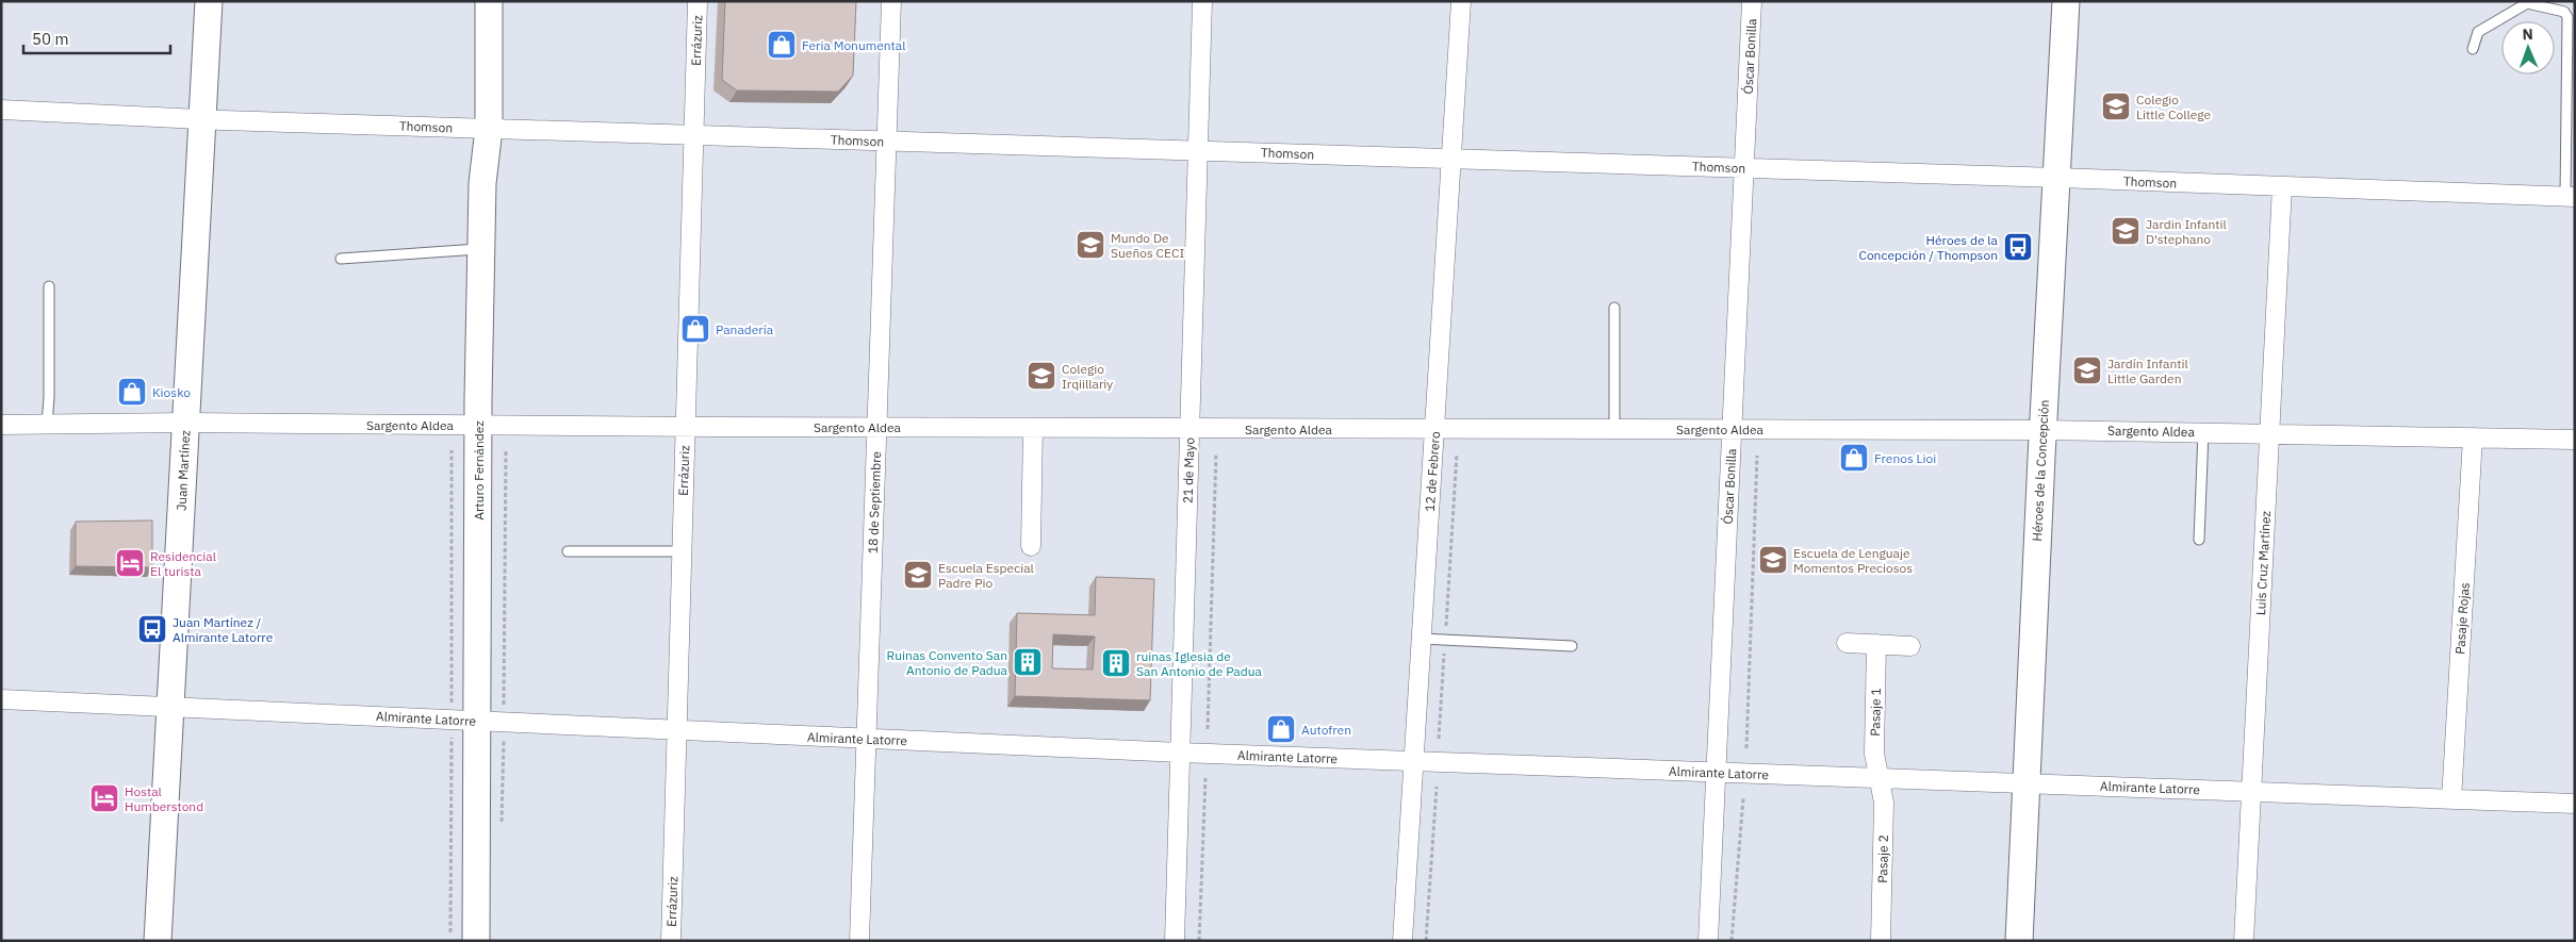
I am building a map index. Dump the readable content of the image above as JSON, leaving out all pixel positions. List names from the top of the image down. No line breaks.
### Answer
{"streets":{"main road":["Juan Martínez","Arturo Fernández","Héroes de la Concepción"],"street":["Errázuriz","Óscar Bonilla","Thomson","Sargento Aldea","21 de Mayo","12 de Febrero","18 de Septiembre","Luis Cruz Martínez","Pasaje Rojas","Pasaje 1","Almirante Latorre","Pasaje 2"]},"crossings":[["Errázuriz","Thomson"],["Errázuriz","Sargento Aldea"],["Errázuriz","Almirante Latorre"],["Óscar Bonilla","Thomson"],["Óscar Bonilla","Sargento Aldea"],["Óscar Bonilla","Almirante Latorre"],["Thomson","Juan Martínez"],["Thomson","Arturo Fernández"],["Thomson","21 de Mayo"],["Thomson","Héroes de la Concepción"],["Thomson","12 de Febrero"],["Thomson","18 de Septiembre"],["Thomson","Luis Cruz Martínez"],["Sargento Aldea","Juan Martínez"],["Sargento Aldea","Arturo Fernández"],["Sargento Aldea","21 de Mayo"],["Sargento Aldea","Héroes de la Concepción"],["Sargento Aldea","12 de Febrero"],["Sargento Aldea","18 de Septiembre"],["Sargento Aldea","Luis Cruz Martínez"],["Sargento Aldea","Pasaje Rojas"],["Juan Martínez","Almirante Latorre"],["Arturo Fernández","Almirante Latorre"],["21 de Mayo","Almirante Latorre"],["Héroes de la Concepción","Almirante Latorre"],["12 de Febrero","Almirante Latorre"],["18 de Septiembre","Almirante Latorre"],["Luis Cruz Martínez","Almirante Latorre"],["Pasaje Rojas","Almirante Latorre"],["Pasaje 1","Almirante Latorre"],["Pasaje 1","Pasaje 2"],["Almirante Latorre","Pasaje 2"]],"places":{"shop":["Feria Monumental","Panadería","Kiosko","Frenos Lioi","Autofren"],"school or university":["Colegio Little College","Jardin Infantil D'stephano","Mundo De Sueños CECI","Jardín Infantil Little Garden","Colegio Irqiillariy","Escuela de Lenguaje Momentos Preciosos","Escuela Especial Padre Pio"],"bus stop":["Héroes de la Concepción / Thompson","Juan Martínez / Almirante Latorre"],"hotel":["Residencial El turista","Hostal Humberstond"],"building":["Ruinas Convento San Antonio de Padua","ruinas Iglesia de San Antonio de Padua"]},"scale_bar":"50 m","north":"top"}
